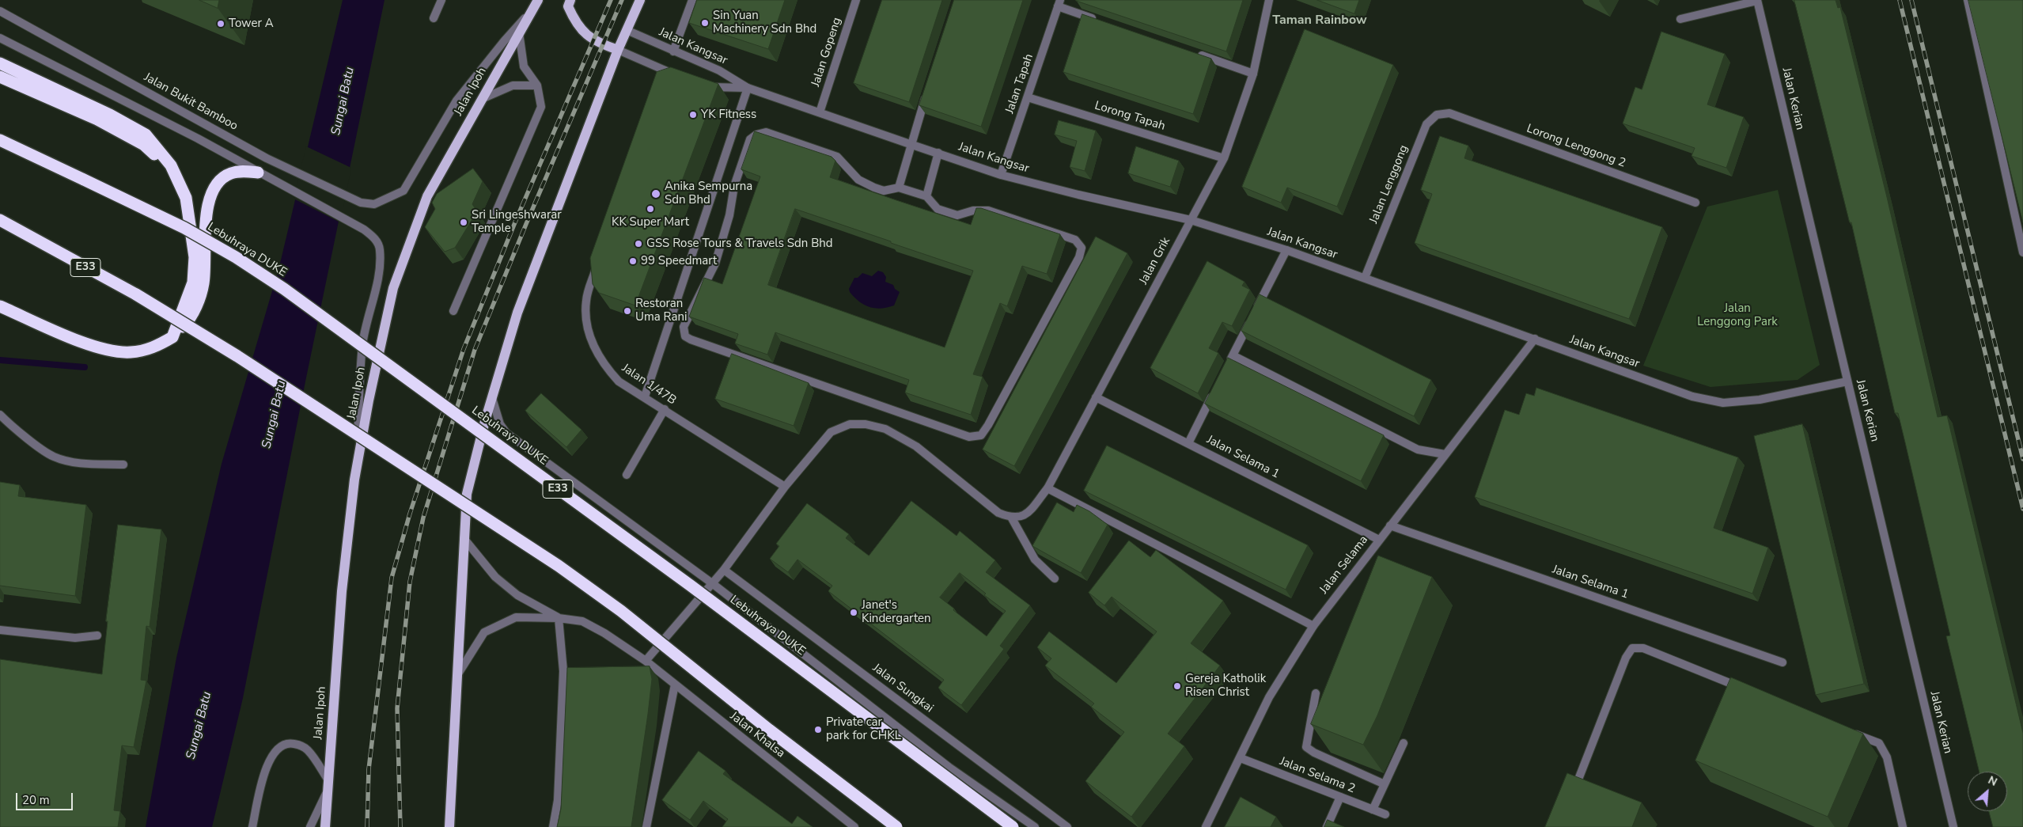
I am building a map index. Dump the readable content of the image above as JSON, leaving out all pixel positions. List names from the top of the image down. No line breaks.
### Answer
{"streets":{"highway":["Lebuhraya DUKE","E33"],"main road":["Jalan Ipoh"],"street":["Jalan Kangsar","Jalan Gopeng","Jalan Tapah","Jalan Kerian","Jalan Bukit Bamboo","Lorong Tapah","Lorong Lenggong 2","Jalan Lenggong","Jalan Grik","Jalan 1/47B","Jalan Selama 1","Jalan Selama","Jalan Sungkai","Jalan Khalsa","Jalan Selama 2"]},"crossings":[["Jalan Kangsar","Jalan Gopeng"],["Jalan Kangsar","Jalan Tapah"],["Jalan Kangsar","Jalan Kerian"],["Jalan Kangsar","Jalan Lenggong"],["Jalan Kangsar","Jalan Grik"],["Jalan Kangsar","Jalan Selama"],["Jalan Tapah","Lorong Tapah"],["Jalan Ipoh","Jalan Bukit Bamboo"],["Lorong Tapah","Jalan Grik"],["Lorong Lenggong 2","Jalan Lenggong"],["Jalan Grik","Jalan Selama 1"],["Jalan Selama 1","Jalan Selama"],["Jalan Selama","Jalan Selama 2"]],"districts":["Taman Rainbow"],"water":["Sungai Batu"],"parks":["Jalan Lenggong Park"],"places":["Sin Yuan Machinery Sdn Bhd","Tower A","YK Fitness","Anika Sempurna Sdn Bhd","KK Super Mart","Sri Lingeshwarar Temple","GSS Rose Tours & Travels Sdn Bhd","99 Speedmart","Restoran Uma Rani","Janet's Kindergarten","Gereja Katholik Risen Christ","Private car park for CHKL"],"scale_bar":"20 m","north":"top right"}
